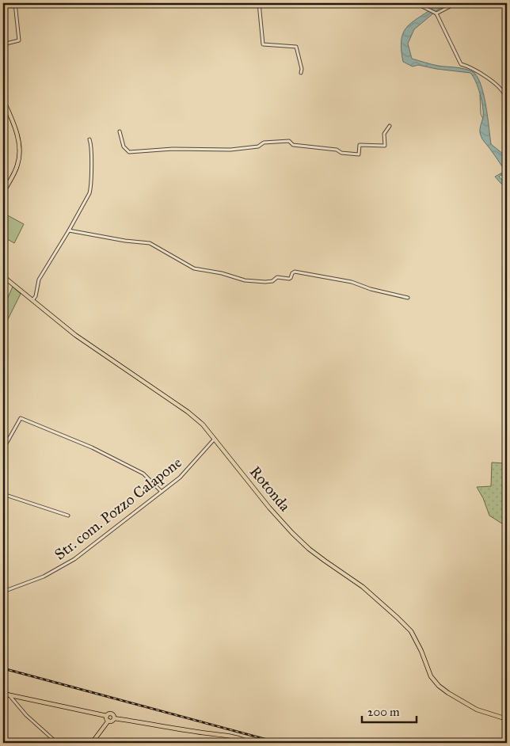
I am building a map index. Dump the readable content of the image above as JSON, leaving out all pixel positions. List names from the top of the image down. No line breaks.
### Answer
{"streets":{"main road":["Rotonda"],"street":["Str. com. Pozzo Calapone"]},"crossings":[["Rotonda","Str. com. Pozzo Calapone"]],"scale_bar":"200 m"}
